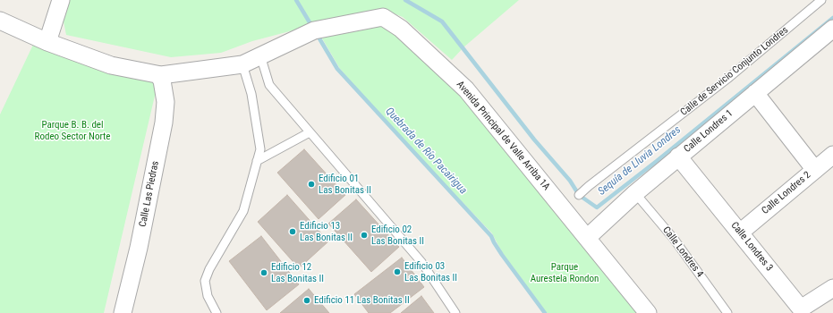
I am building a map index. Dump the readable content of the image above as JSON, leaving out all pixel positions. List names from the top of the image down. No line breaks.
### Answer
{"streets":{"street":["Calle Londres 1","Avenida Principal de Valle Arriba 1A","Calle Londres 2","Calle Las Piedras","Calle Londres 3"],"lane":["Calle de Servicio Conjunto Londres","Calle Londres 4"]},"crossings":[["Calle Londres 1","Avenida Principal de Valle Arriba 1A"],["Calle Londres 1","Calle Londres 3"],["Calle Londres 1","Calle Londres 4"],["Avenida Principal de Valle Arriba 1A","Calle Las Piedras"],["Calle Londres 2","Calle Londres 3"]],"water":["Quebrada de Río Pacairigua","Sequía de Lluvia Londres"],"parks":["Parque B. B. del Rodeo Sector Norte","Parque Aurestela Rondon"],"places":["Edificio 01 Las Bonitas II","Edificio 13 Las Bonitas II","Edificio 02 Las Bonitas II","Edificio 03 Las Bonitas II","Edificio 12 Las Bonitas II","Edificio 11 Las Bonitas II"]}
